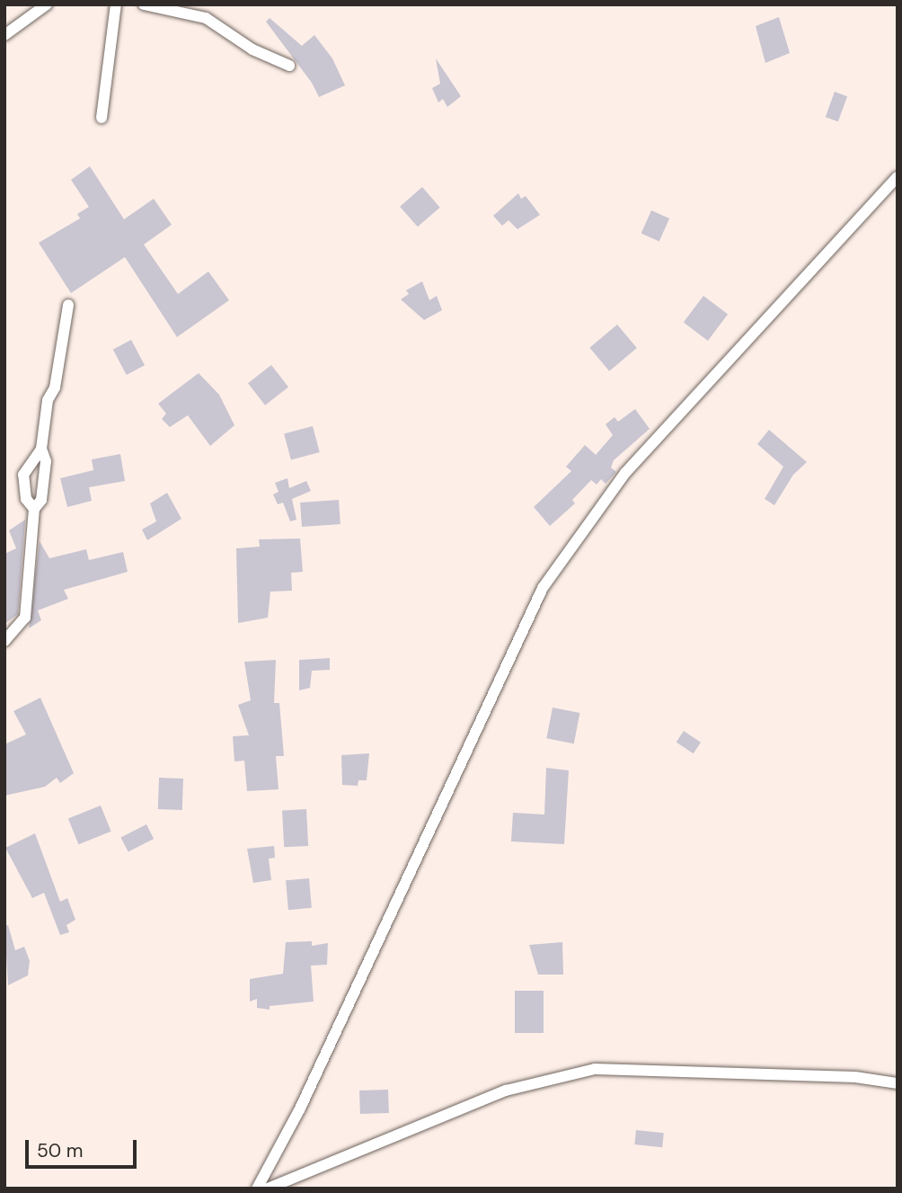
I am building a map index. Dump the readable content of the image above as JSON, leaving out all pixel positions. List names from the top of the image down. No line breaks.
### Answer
{"scale_bar":"50 m"}
